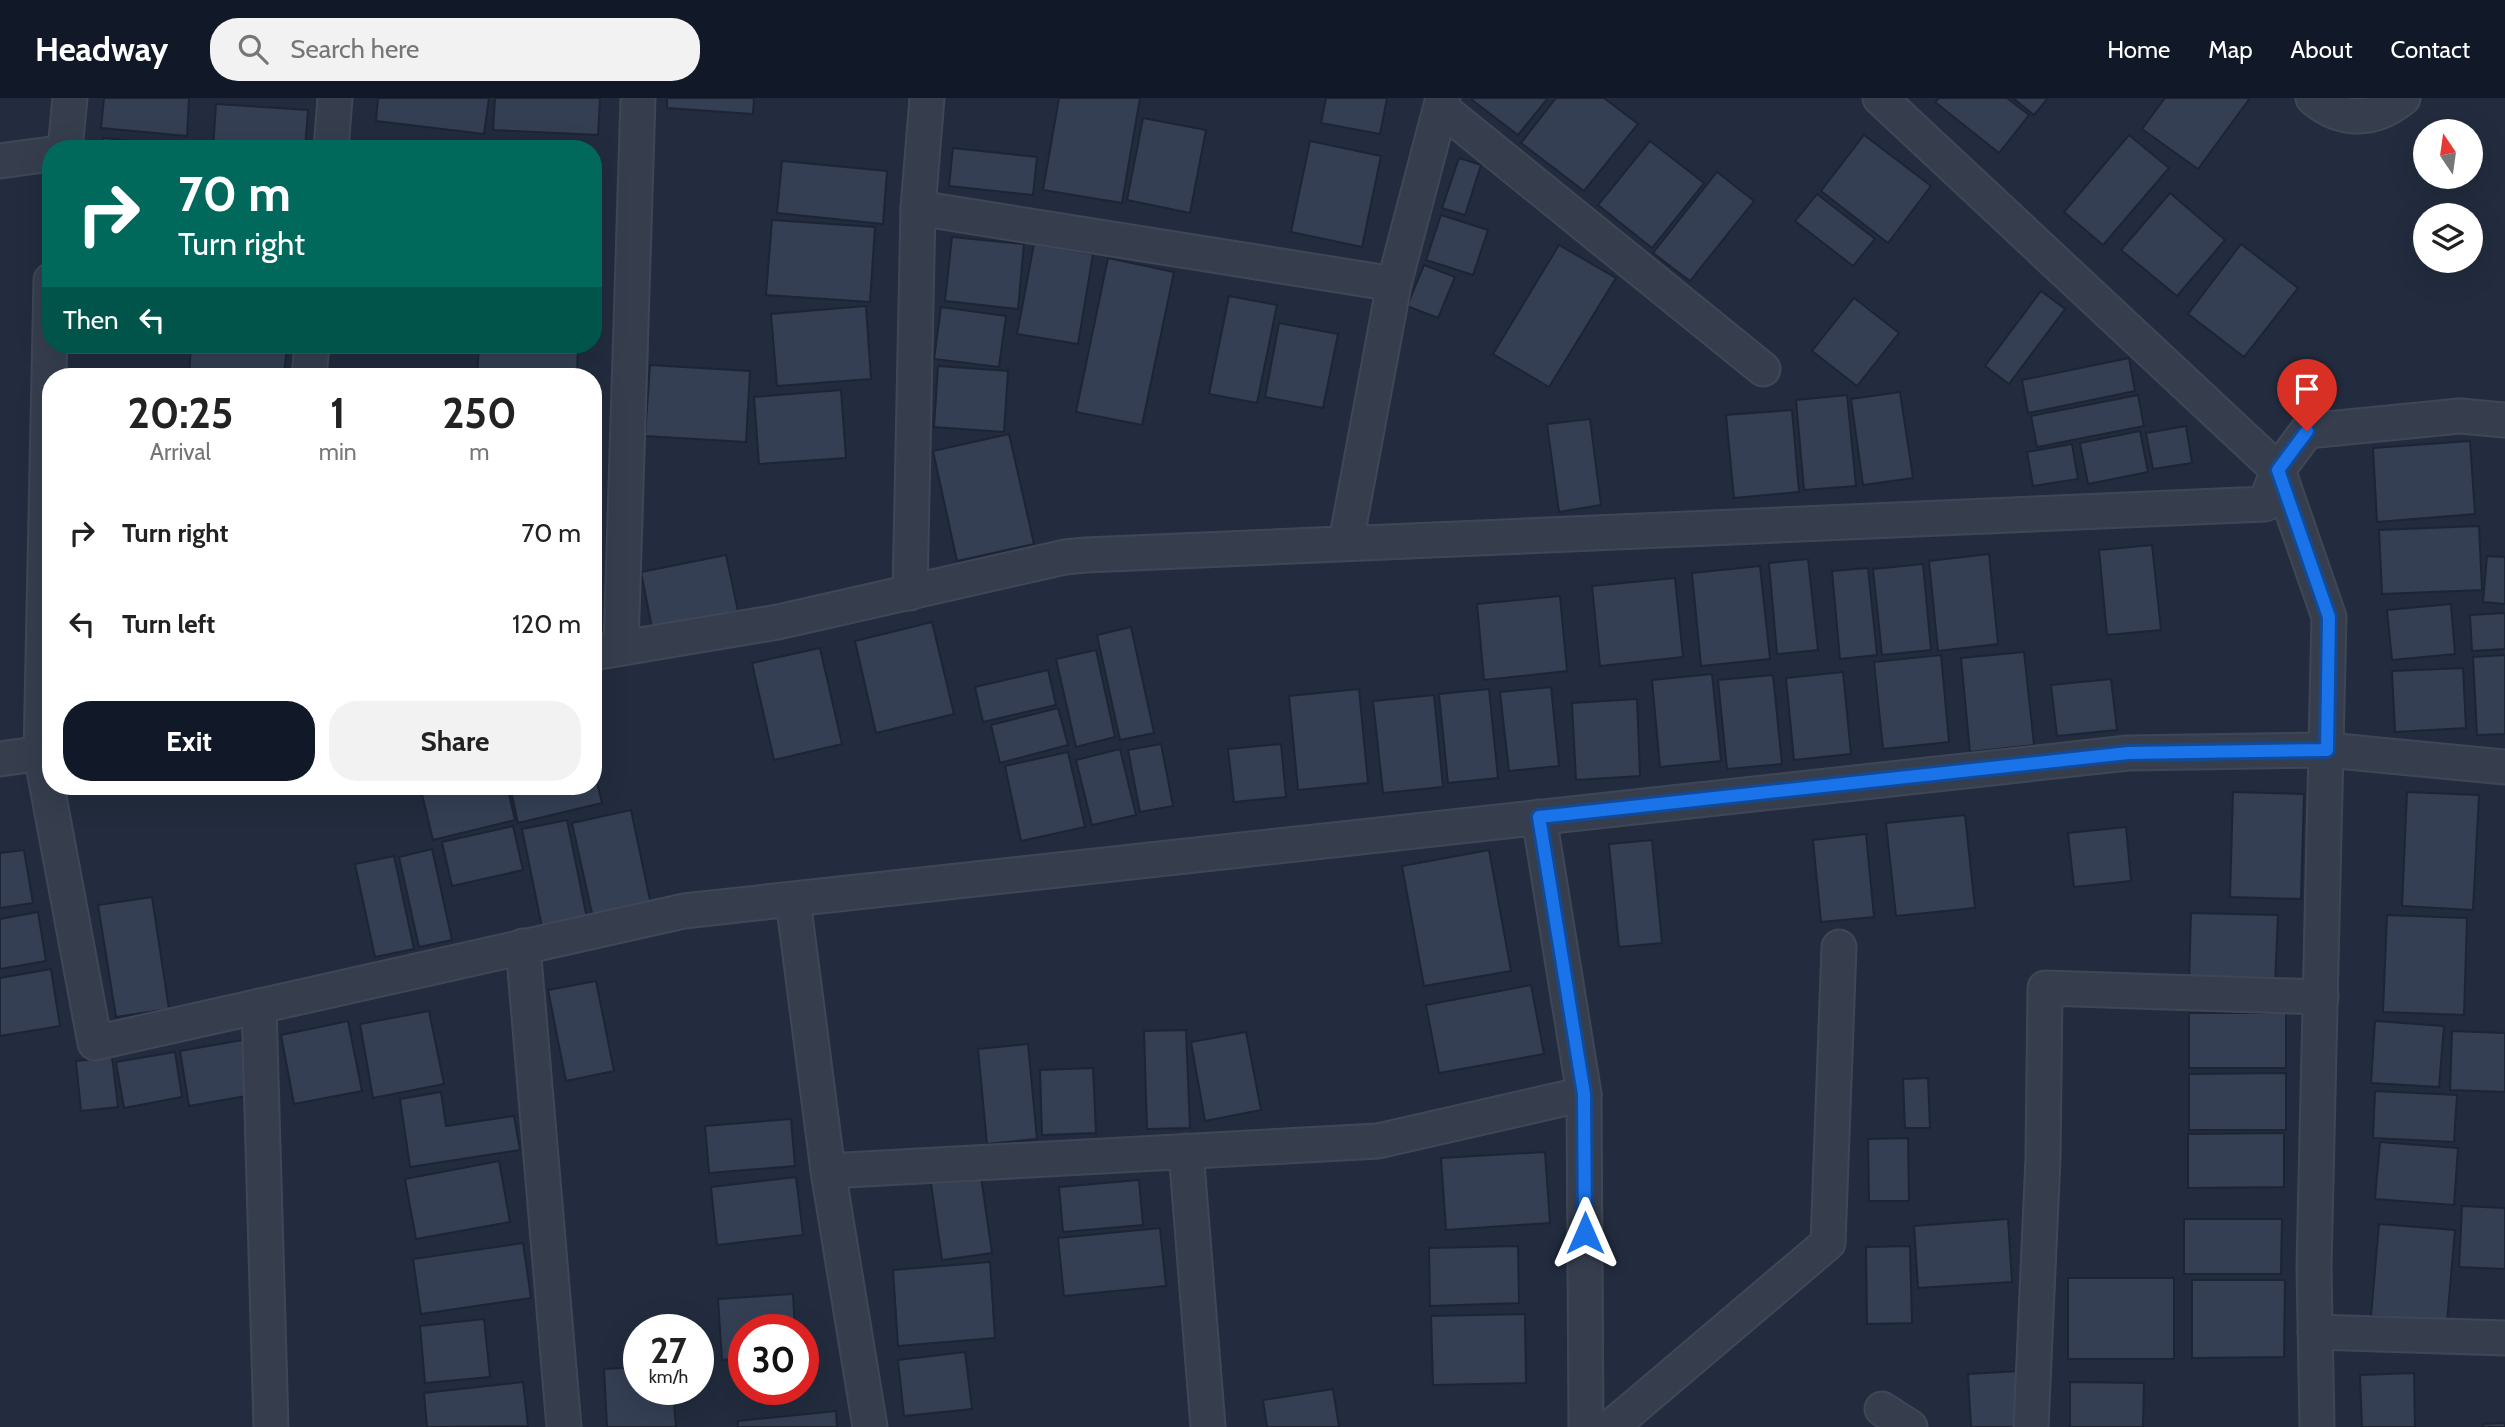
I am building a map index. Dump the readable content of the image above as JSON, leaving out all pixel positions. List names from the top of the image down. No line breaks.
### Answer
{"north":"top","page":{"header":"Headway","search":"Search here","nav":["Home","Map","About","Contact"],"turn":["70 m","Turn right"],"then":"Then","eta":["20:25","Arrival","1","min","250","m"],"list":[{"name":"Turn right","value":"70 m"},{"name":"Turn left","value":"120 m"}],"buttons":["Exit","Share"],"speed":"27 km/h","limit":"30"}}
